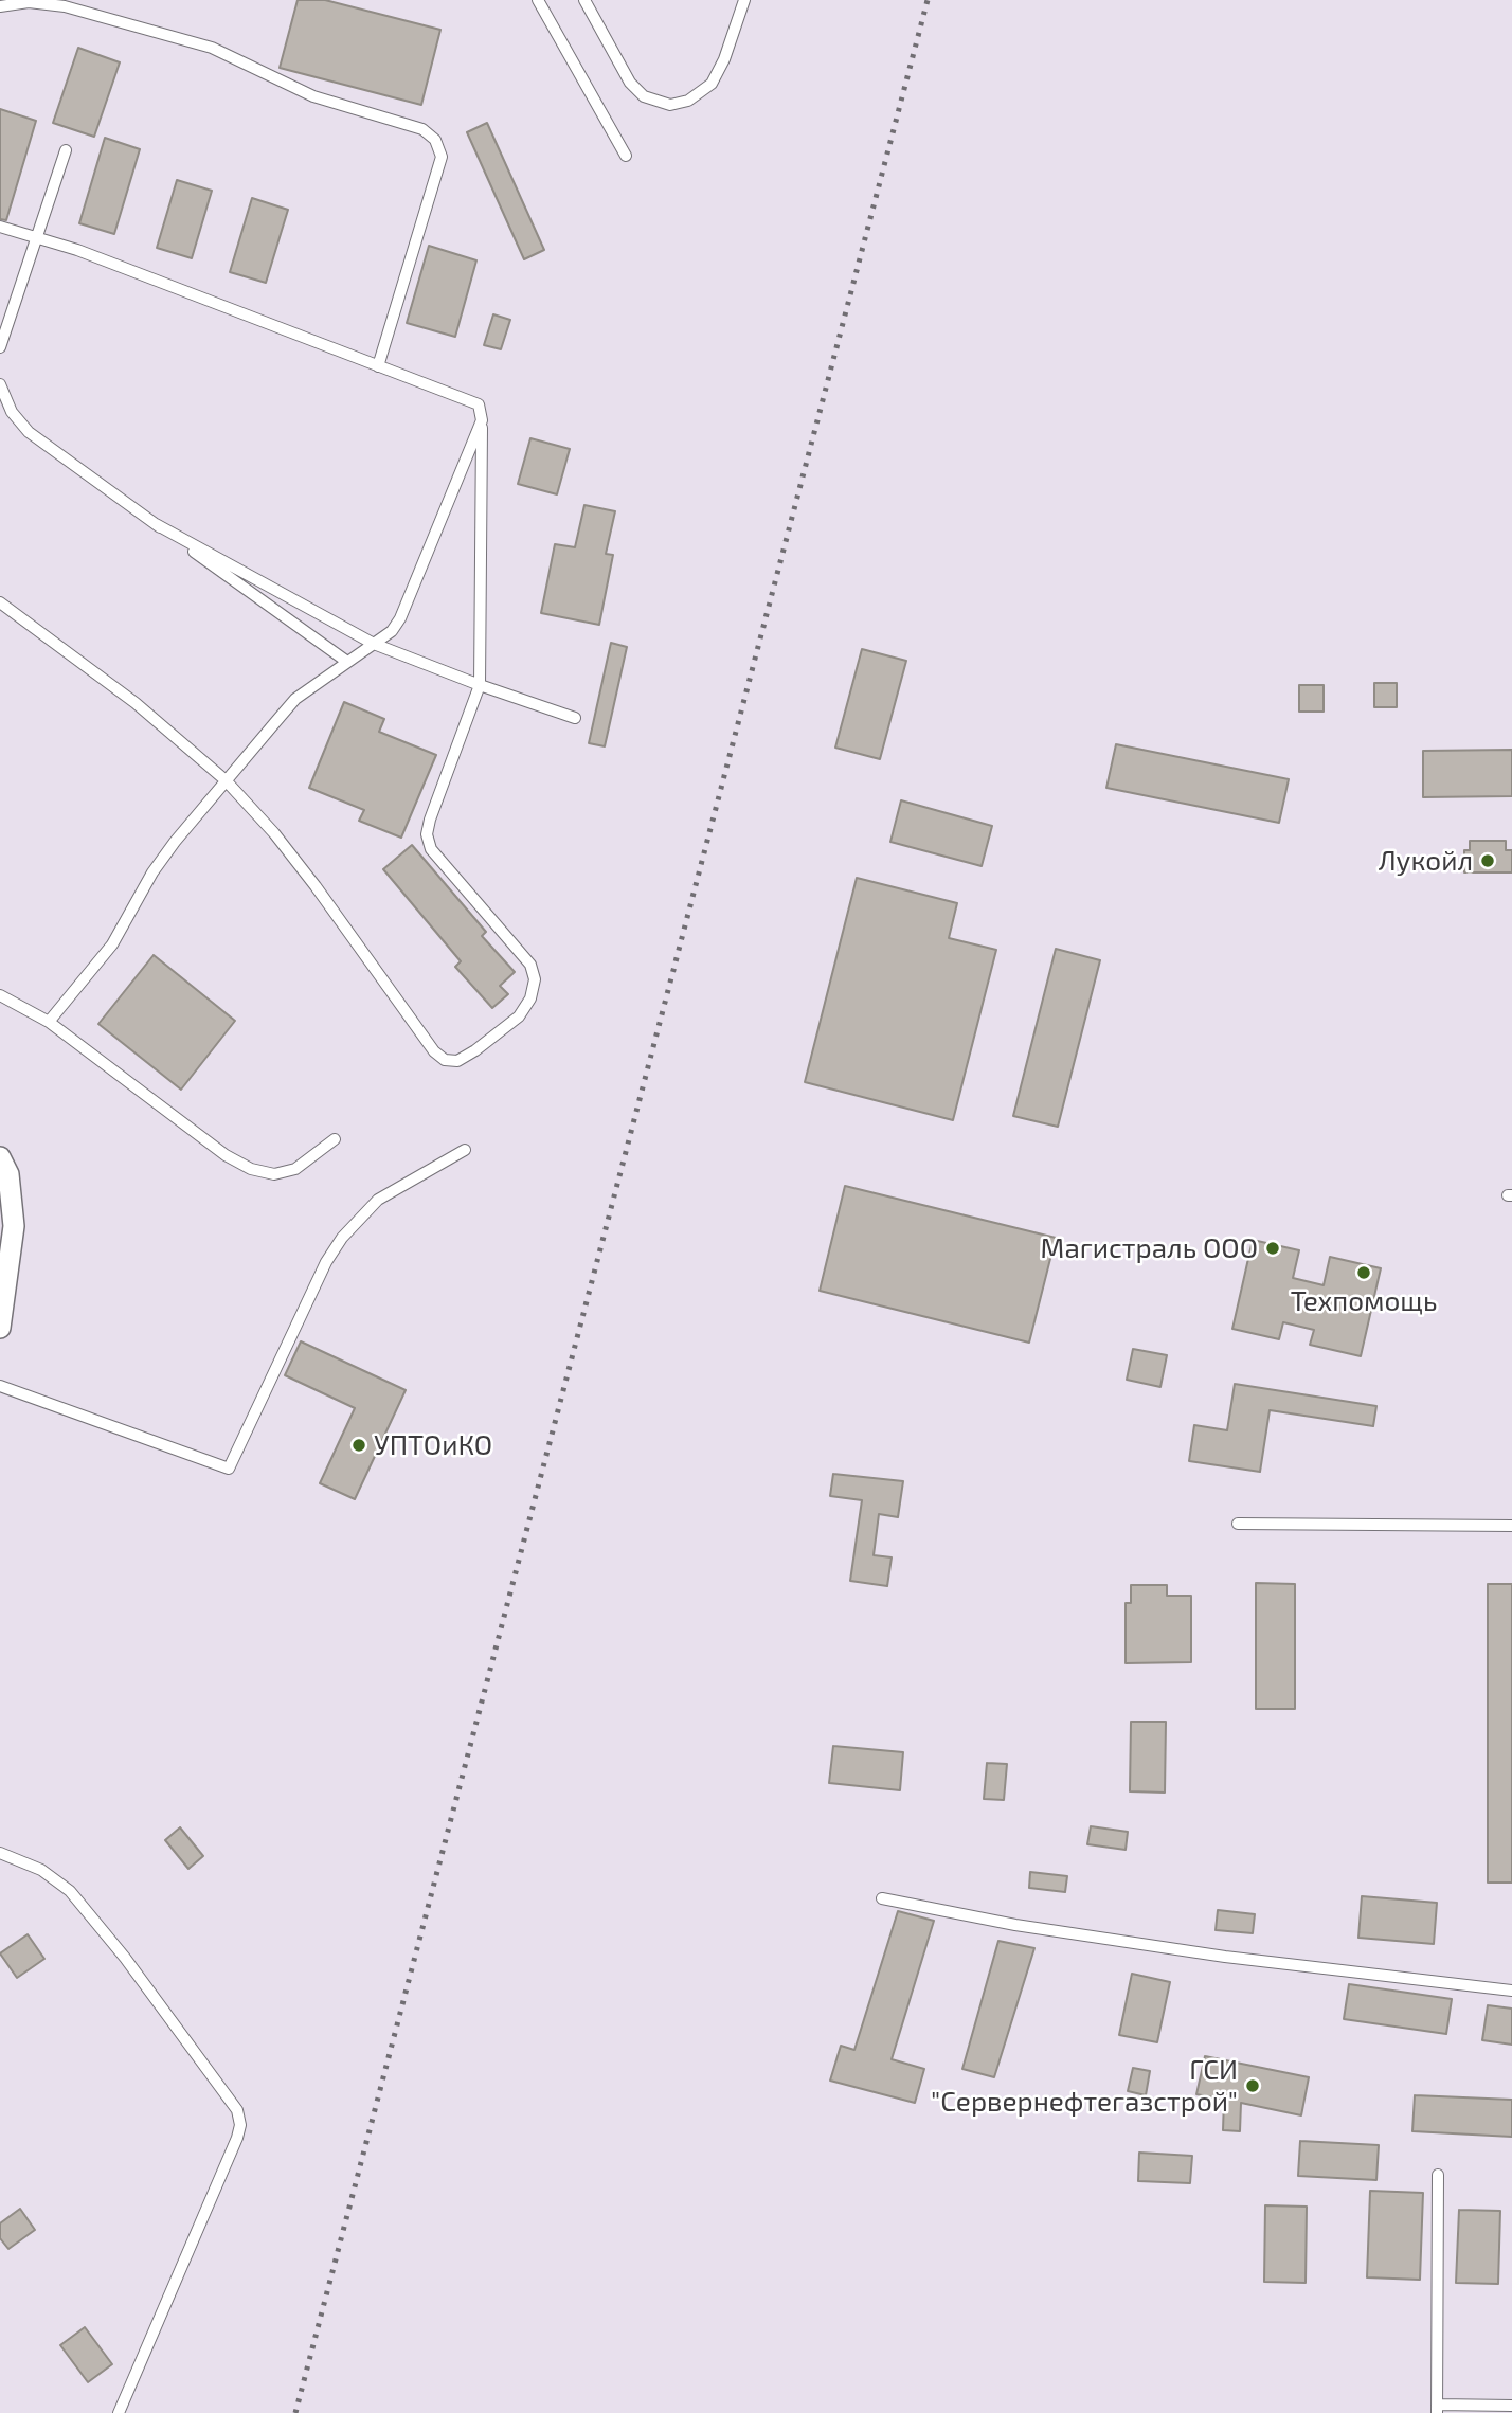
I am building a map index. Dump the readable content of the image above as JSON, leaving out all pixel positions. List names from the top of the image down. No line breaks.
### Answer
{"places":["Лукойл","Магистраль ООО","Техпомощь","УПТОиКО","ГСИ \"Сервернефтегазстрой\""]}
